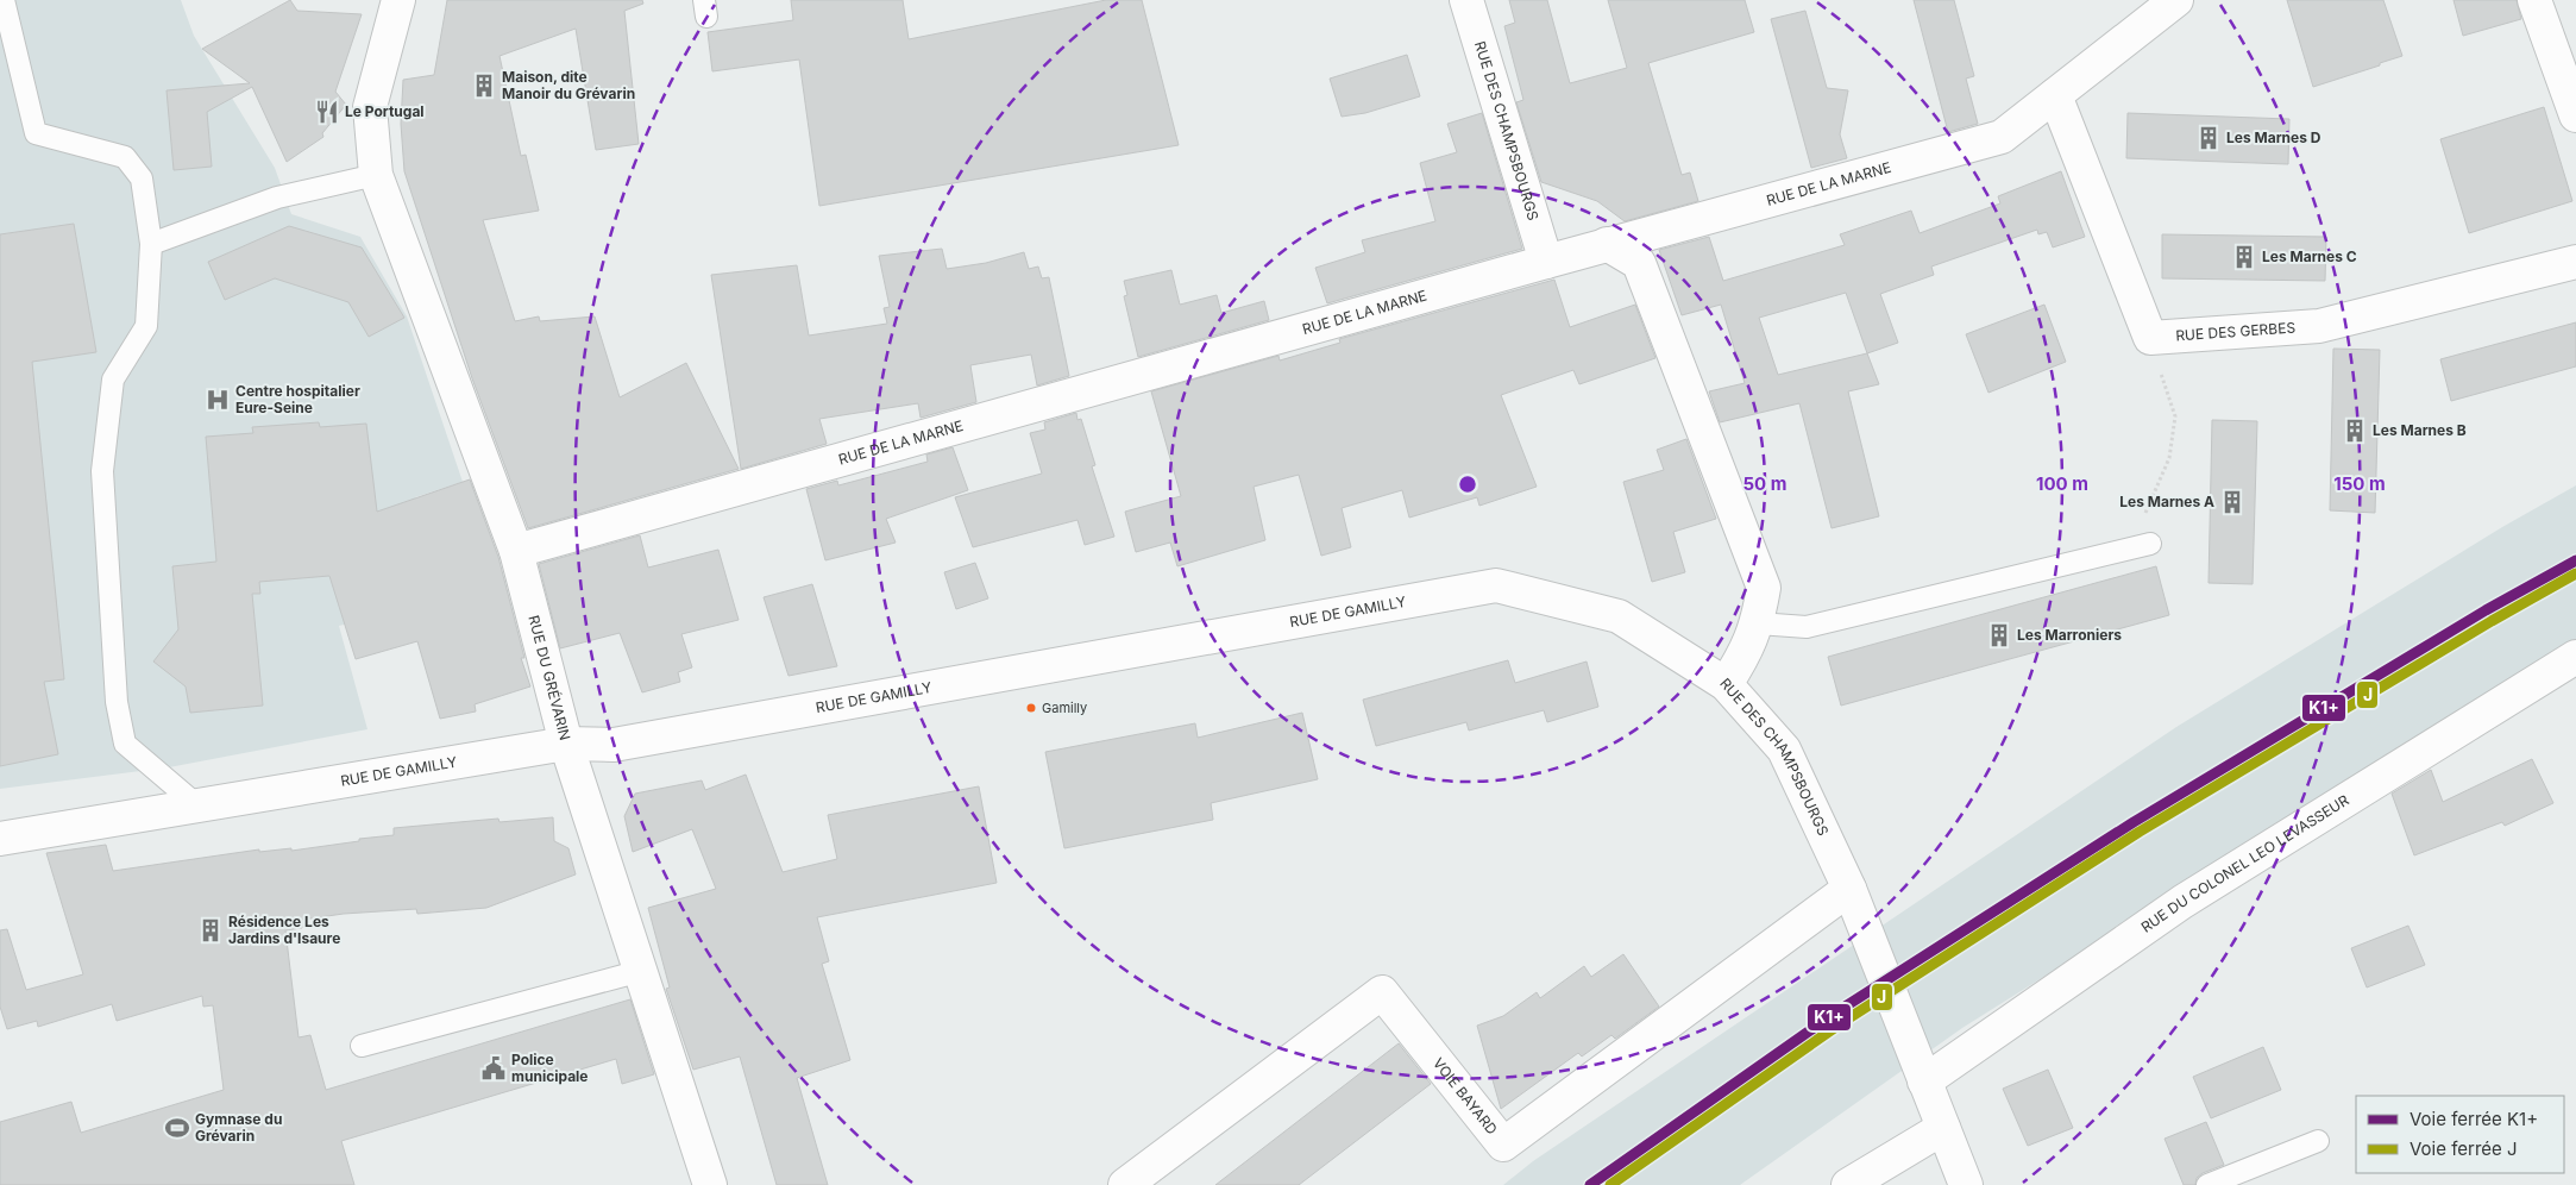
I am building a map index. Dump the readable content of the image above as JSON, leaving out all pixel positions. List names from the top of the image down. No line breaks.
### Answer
{"streets":{"street":["RUE DES CHAMPSBOURGS","RUE DE LA MARNE","RUE DES GERBES","RUE DE GAMILLY","RUE DU GRÉVARIN","RUE DU COLONEL LEO LEVASSEUR","VOIE BAYARD"]},"crossings":[["RUE DES CHAMPSBOURGS","RUE DE LA MARNE"],["RUE DES CHAMPSBOURGS","RUE DE GAMILLY"],["RUE DES CHAMPSBOURGS","RUE DU COLONEL LEO LEVASSEUR"],["RUE DES CHAMPSBOURGS","VOIE BAYARD"],["RUE DE LA MARNE","RUE DU GRÉVARIN"],["RUE DE GAMILLY","RUE DU GRÉVARIN"]],"places":{"building":["Maison, dite Manoir du Grévarin","Les Marnes D","Les Marnes C","Les Marnes B","Les Marnes A","Les Marroniers","Résidence Les Jardins d'Isaure"],"restaurant":["Le Portugal"],"hospital":["Centre hospitalier Eure-Seine"],"other":["Gamilly"],"public building":["Police municipale"],"sports":["Gymnase du Grévarin"]},"lines":["rail line K1+","rail line J"],"legend":["Voie ferrée K1+","Voie ferrée J"],"rings":["50 m","100 m","150 m"]}
